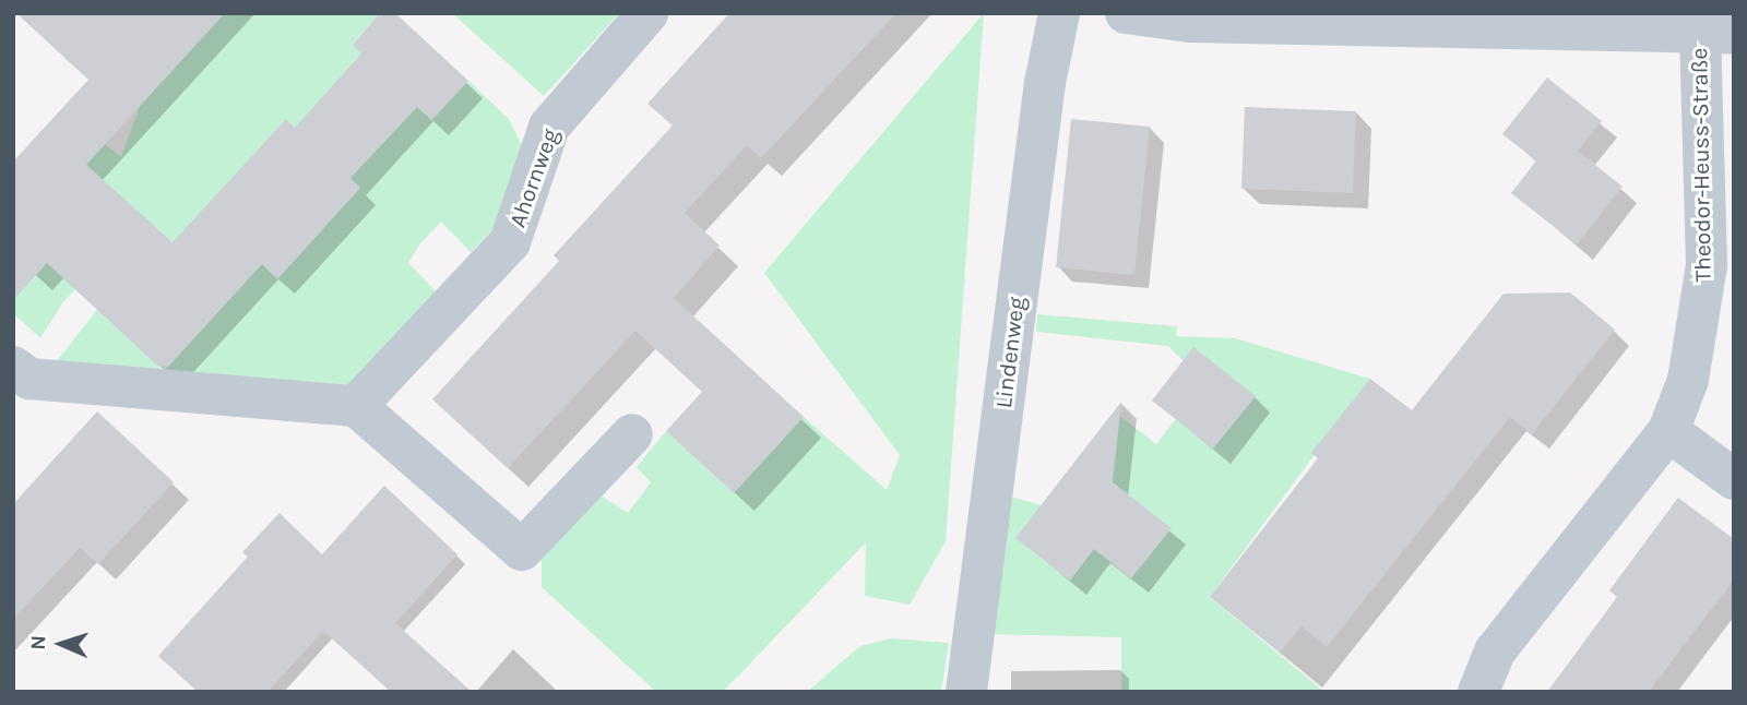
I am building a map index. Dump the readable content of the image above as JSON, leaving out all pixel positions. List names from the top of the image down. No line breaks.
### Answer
{"streets":{"street":["Theodor-Heuss-Straße","Ahornweg","Lindenweg"]},"north":"left"}
